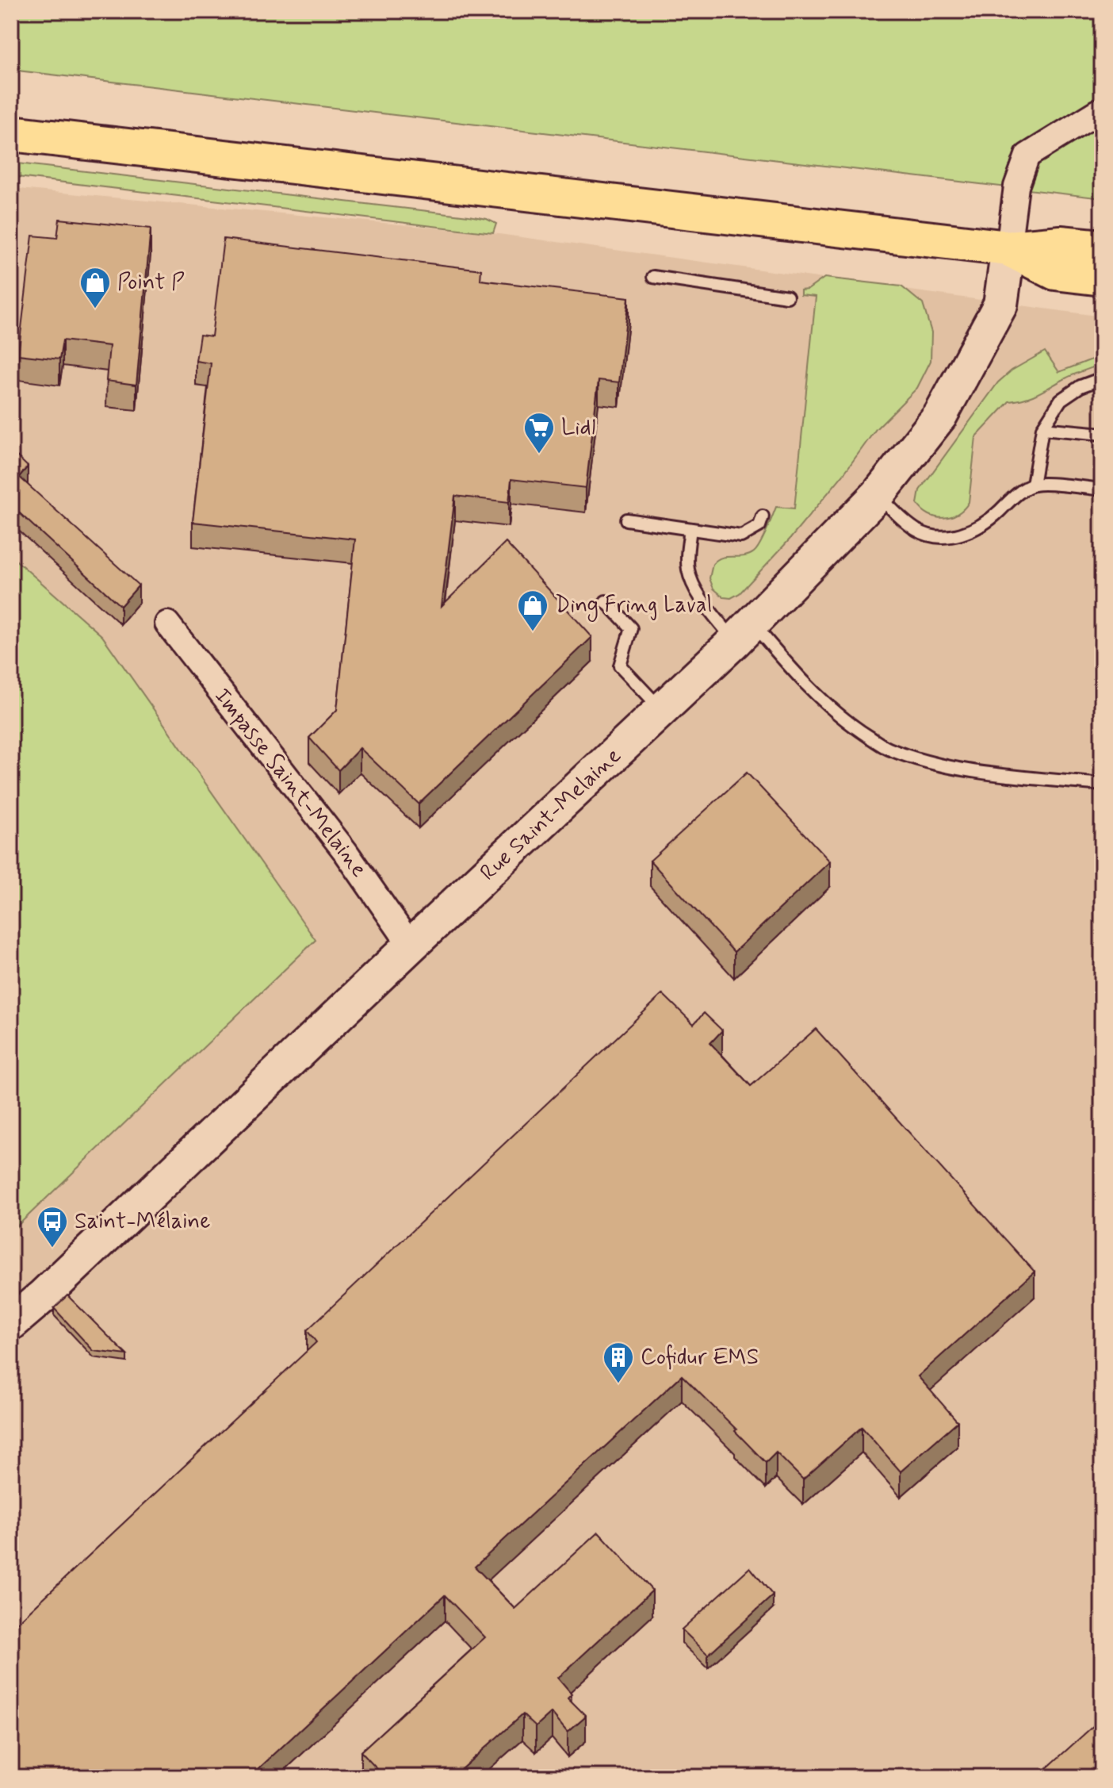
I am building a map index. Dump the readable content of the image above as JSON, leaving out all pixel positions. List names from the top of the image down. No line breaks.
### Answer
{"streets":{"main road":["Rue Saint-Melaine"],"street":["Impasse Saint-Melaine"]},"crossings":[["Impasse Saint-Melaine","Rue Saint-Melaine"]],"places":{"shop":["Point P","Ding Fring Laval"],"supermarket":["Lidl"],"bus stop":["Saint-Mélaine"],"building":["Cofidur EMS"]}}
